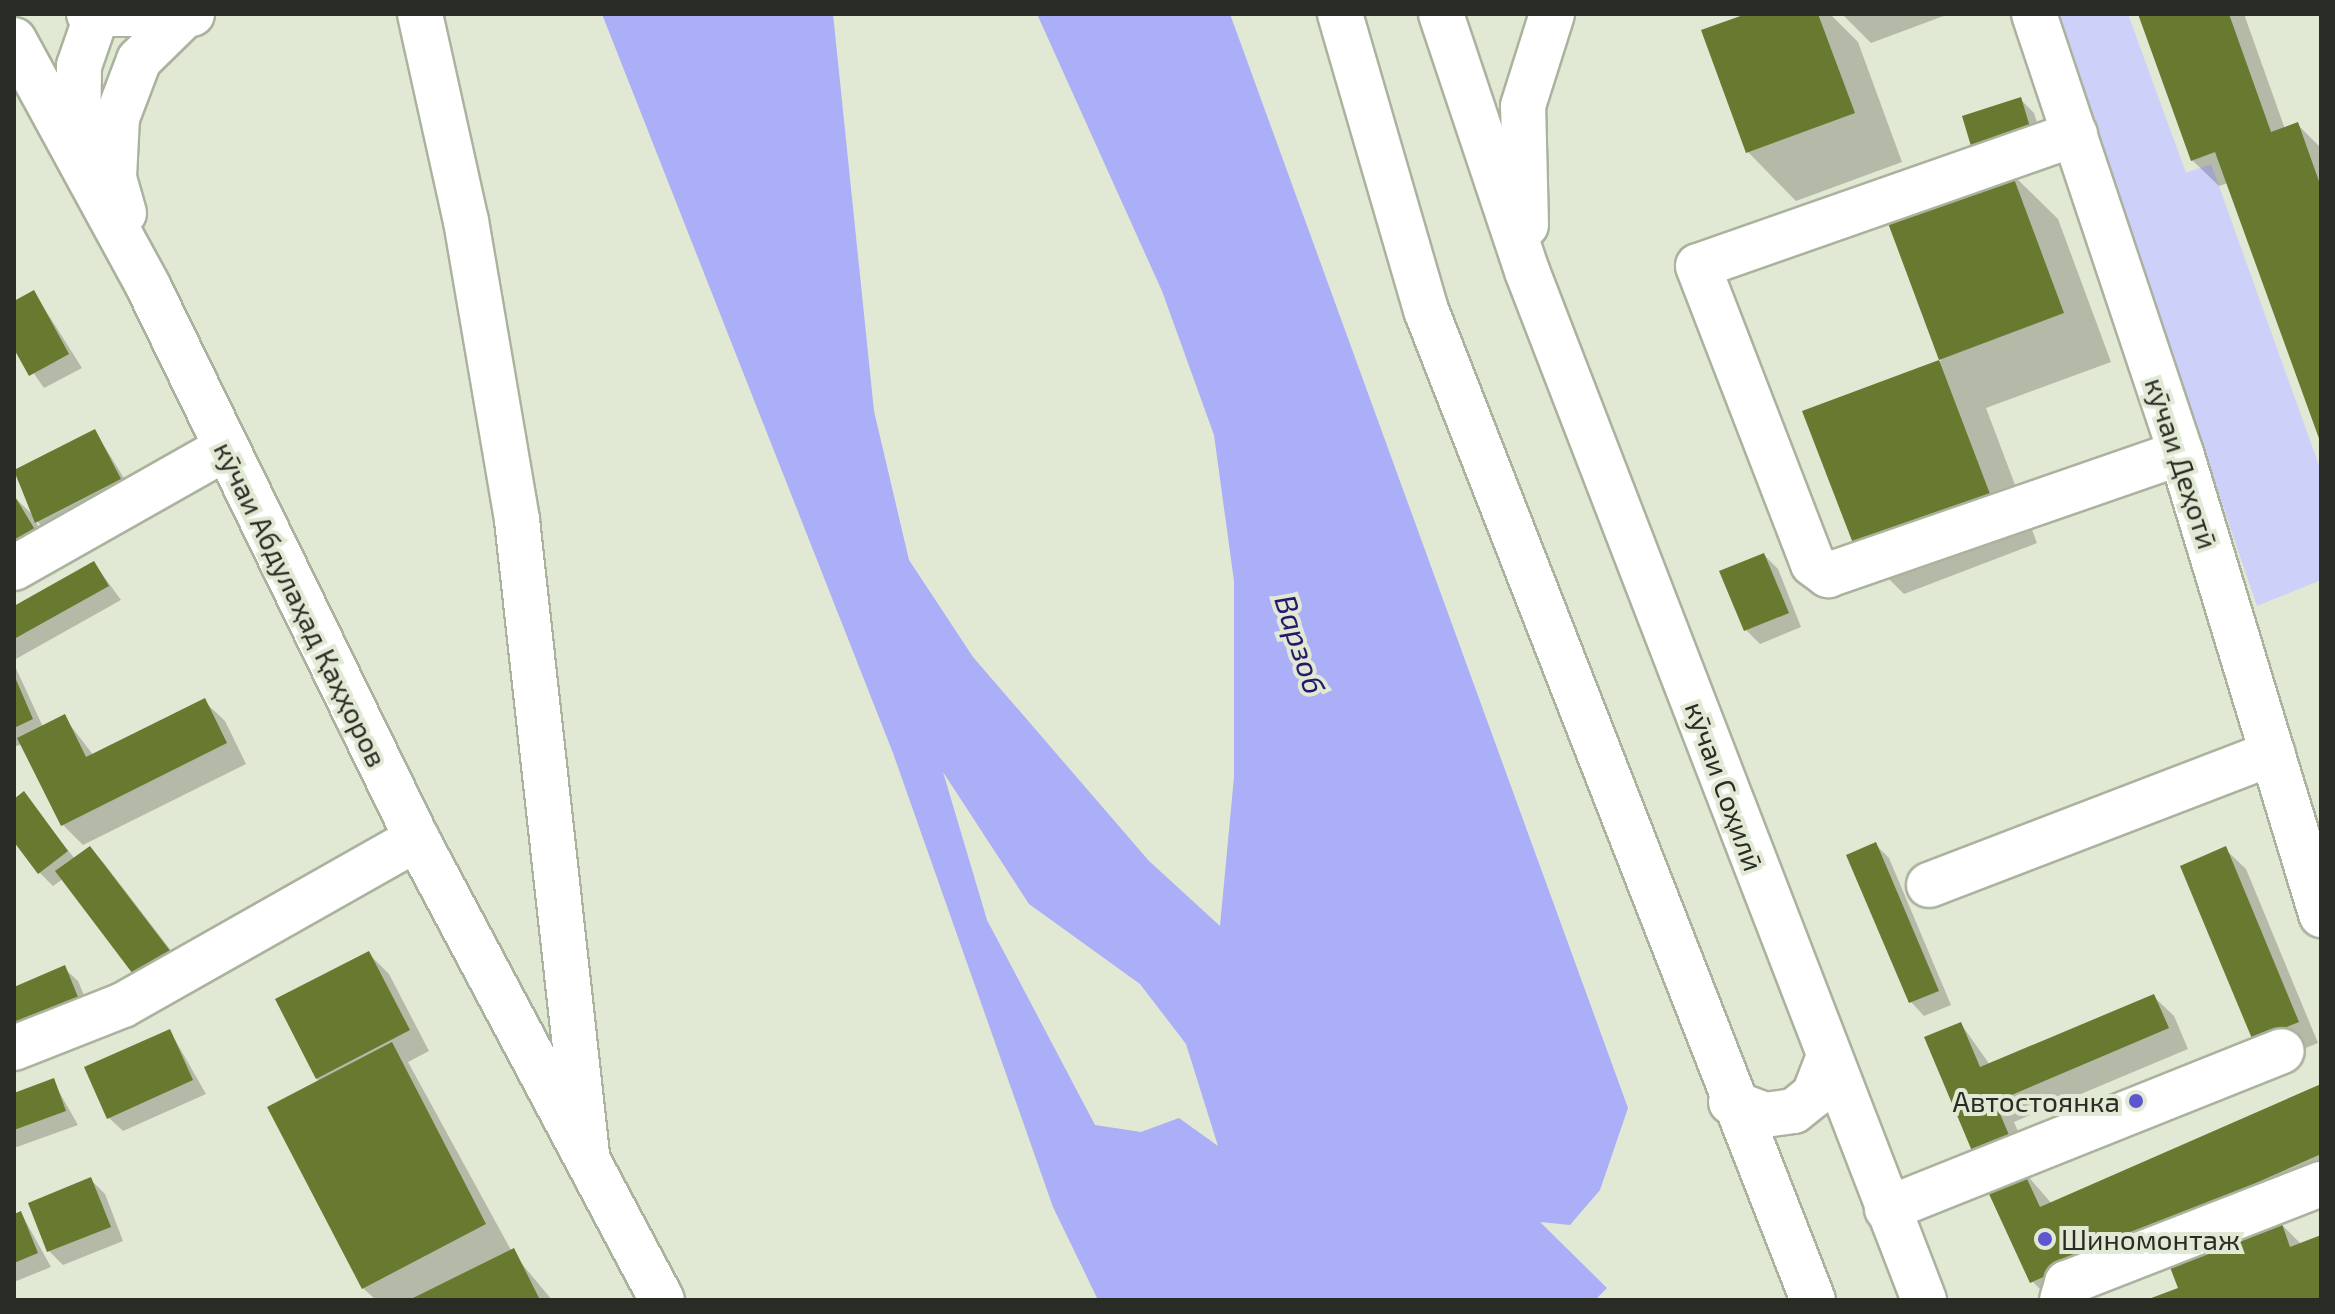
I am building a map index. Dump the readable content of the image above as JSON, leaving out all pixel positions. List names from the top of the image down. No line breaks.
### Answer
{"streets":{"main road":["кӯчаи Деҳотӣ","кӯчаи Абдулаҳад Қаҳҳоров","кӯчаи Соҳилӣ"]},"water":["Варзоб"],"places":["Автостоянка","Шиномонтаж"]}
